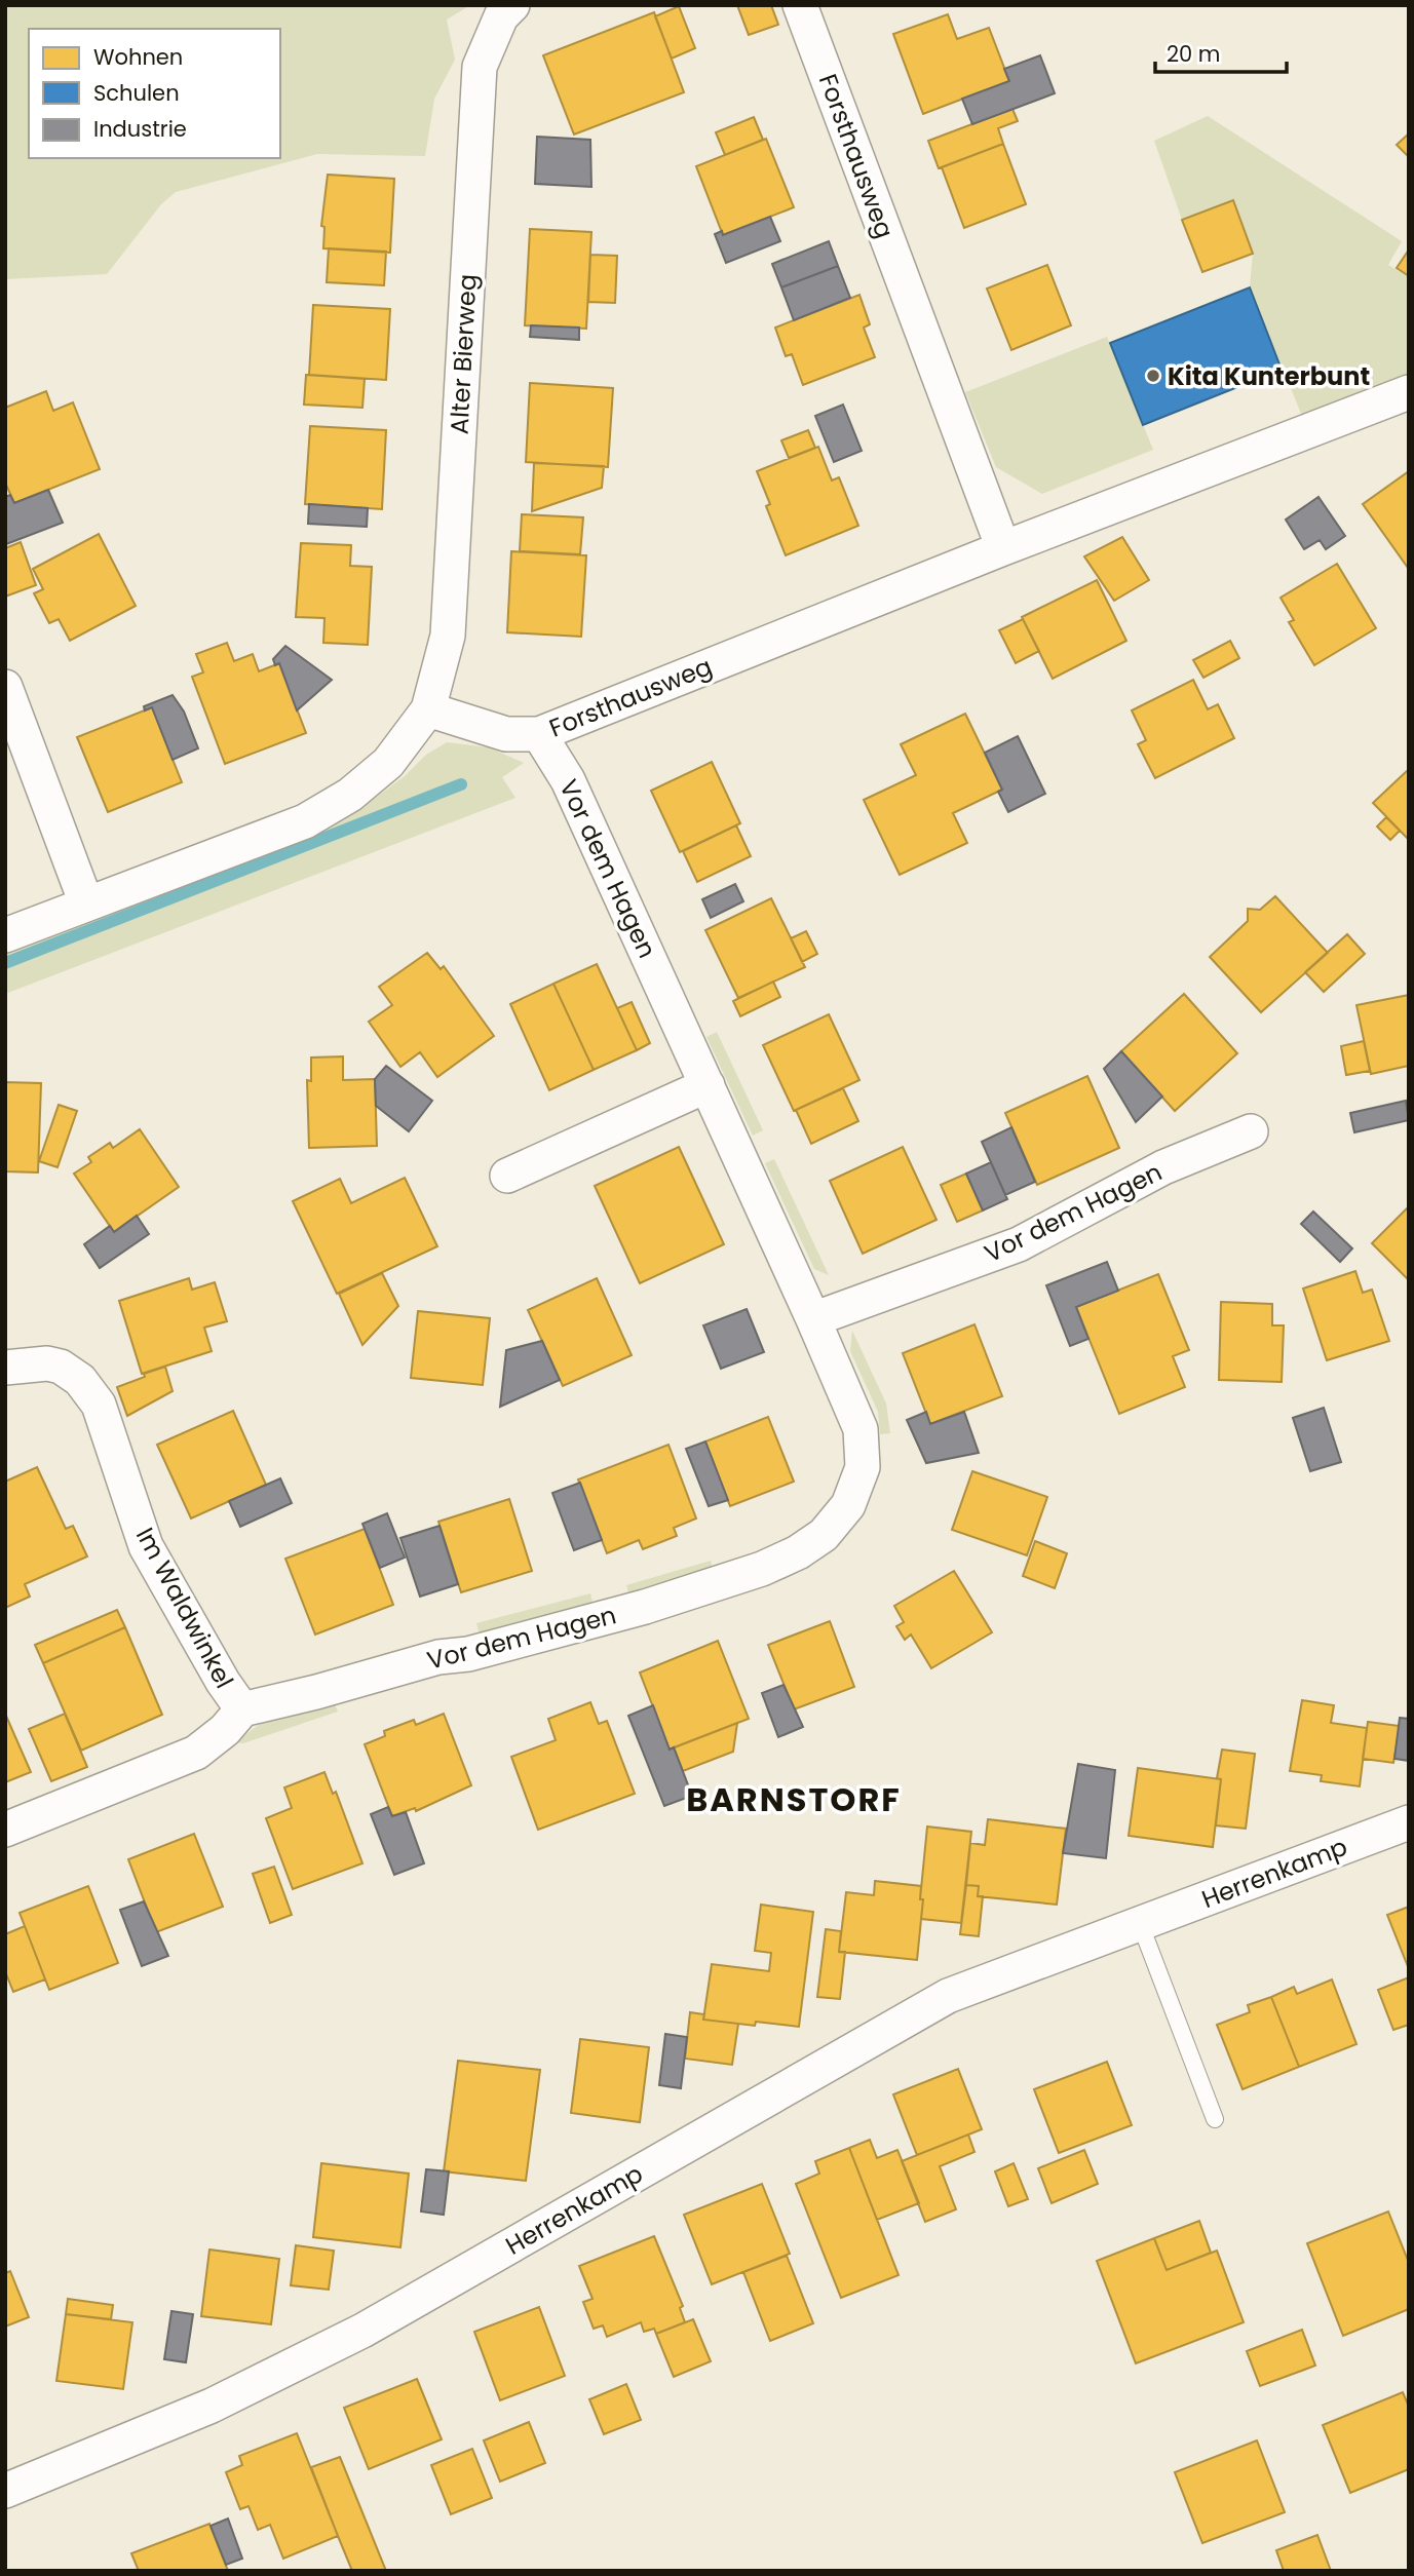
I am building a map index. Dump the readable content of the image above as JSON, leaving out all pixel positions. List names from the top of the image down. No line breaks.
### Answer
{"streets":{"street":["Forsthausweg","Alter Bierweg","Vor dem Hagen","Im Waldwinkel","Herrenkamp"]},"crossings":[["Forsthausweg","Alter Bierweg"],["Forsthausweg","Vor dem Hagen"],["Vor dem Hagen","Im Waldwinkel"]],"districts":["BARNSTORF"],"places":["Kita Kunterbunt"],"legend":["Wohnen","Schulen","Industrie"],"scale_bar":"20 m"}
